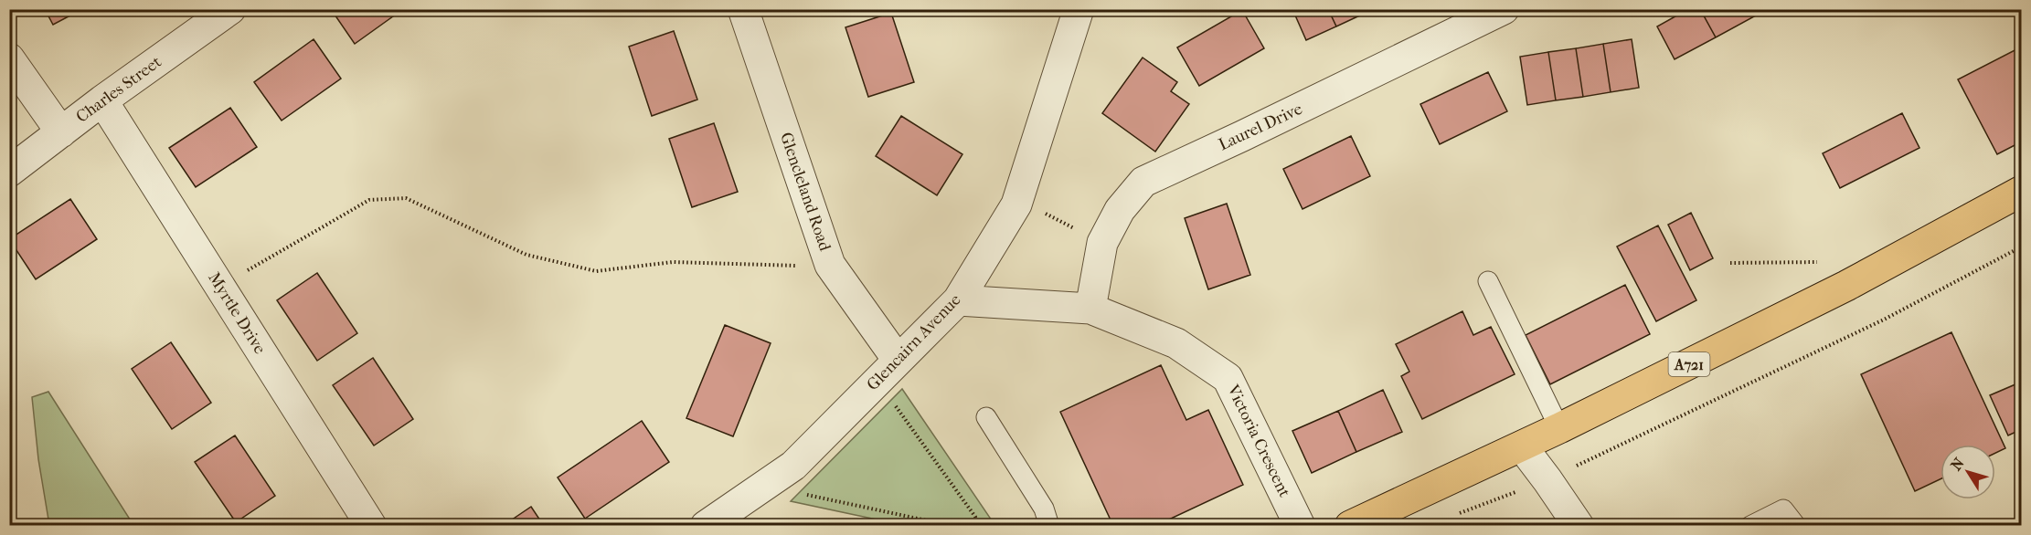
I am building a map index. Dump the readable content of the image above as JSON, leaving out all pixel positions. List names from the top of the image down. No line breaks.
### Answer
{"streets":{"main road":["A721"],"street":["Charles Street","Laurel Drive","Glencleland Road","Myrtle Drive","Glencairn Avenue","Victoria Crescent"]},"crossings":[["Charles Street","Myrtle Drive"],["Laurel Drive","Victoria Crescent"],["Glencleland Road","Glencairn Avenue"],["Glencairn Avenue","Victoria Crescent"]],"north":"top left"}
